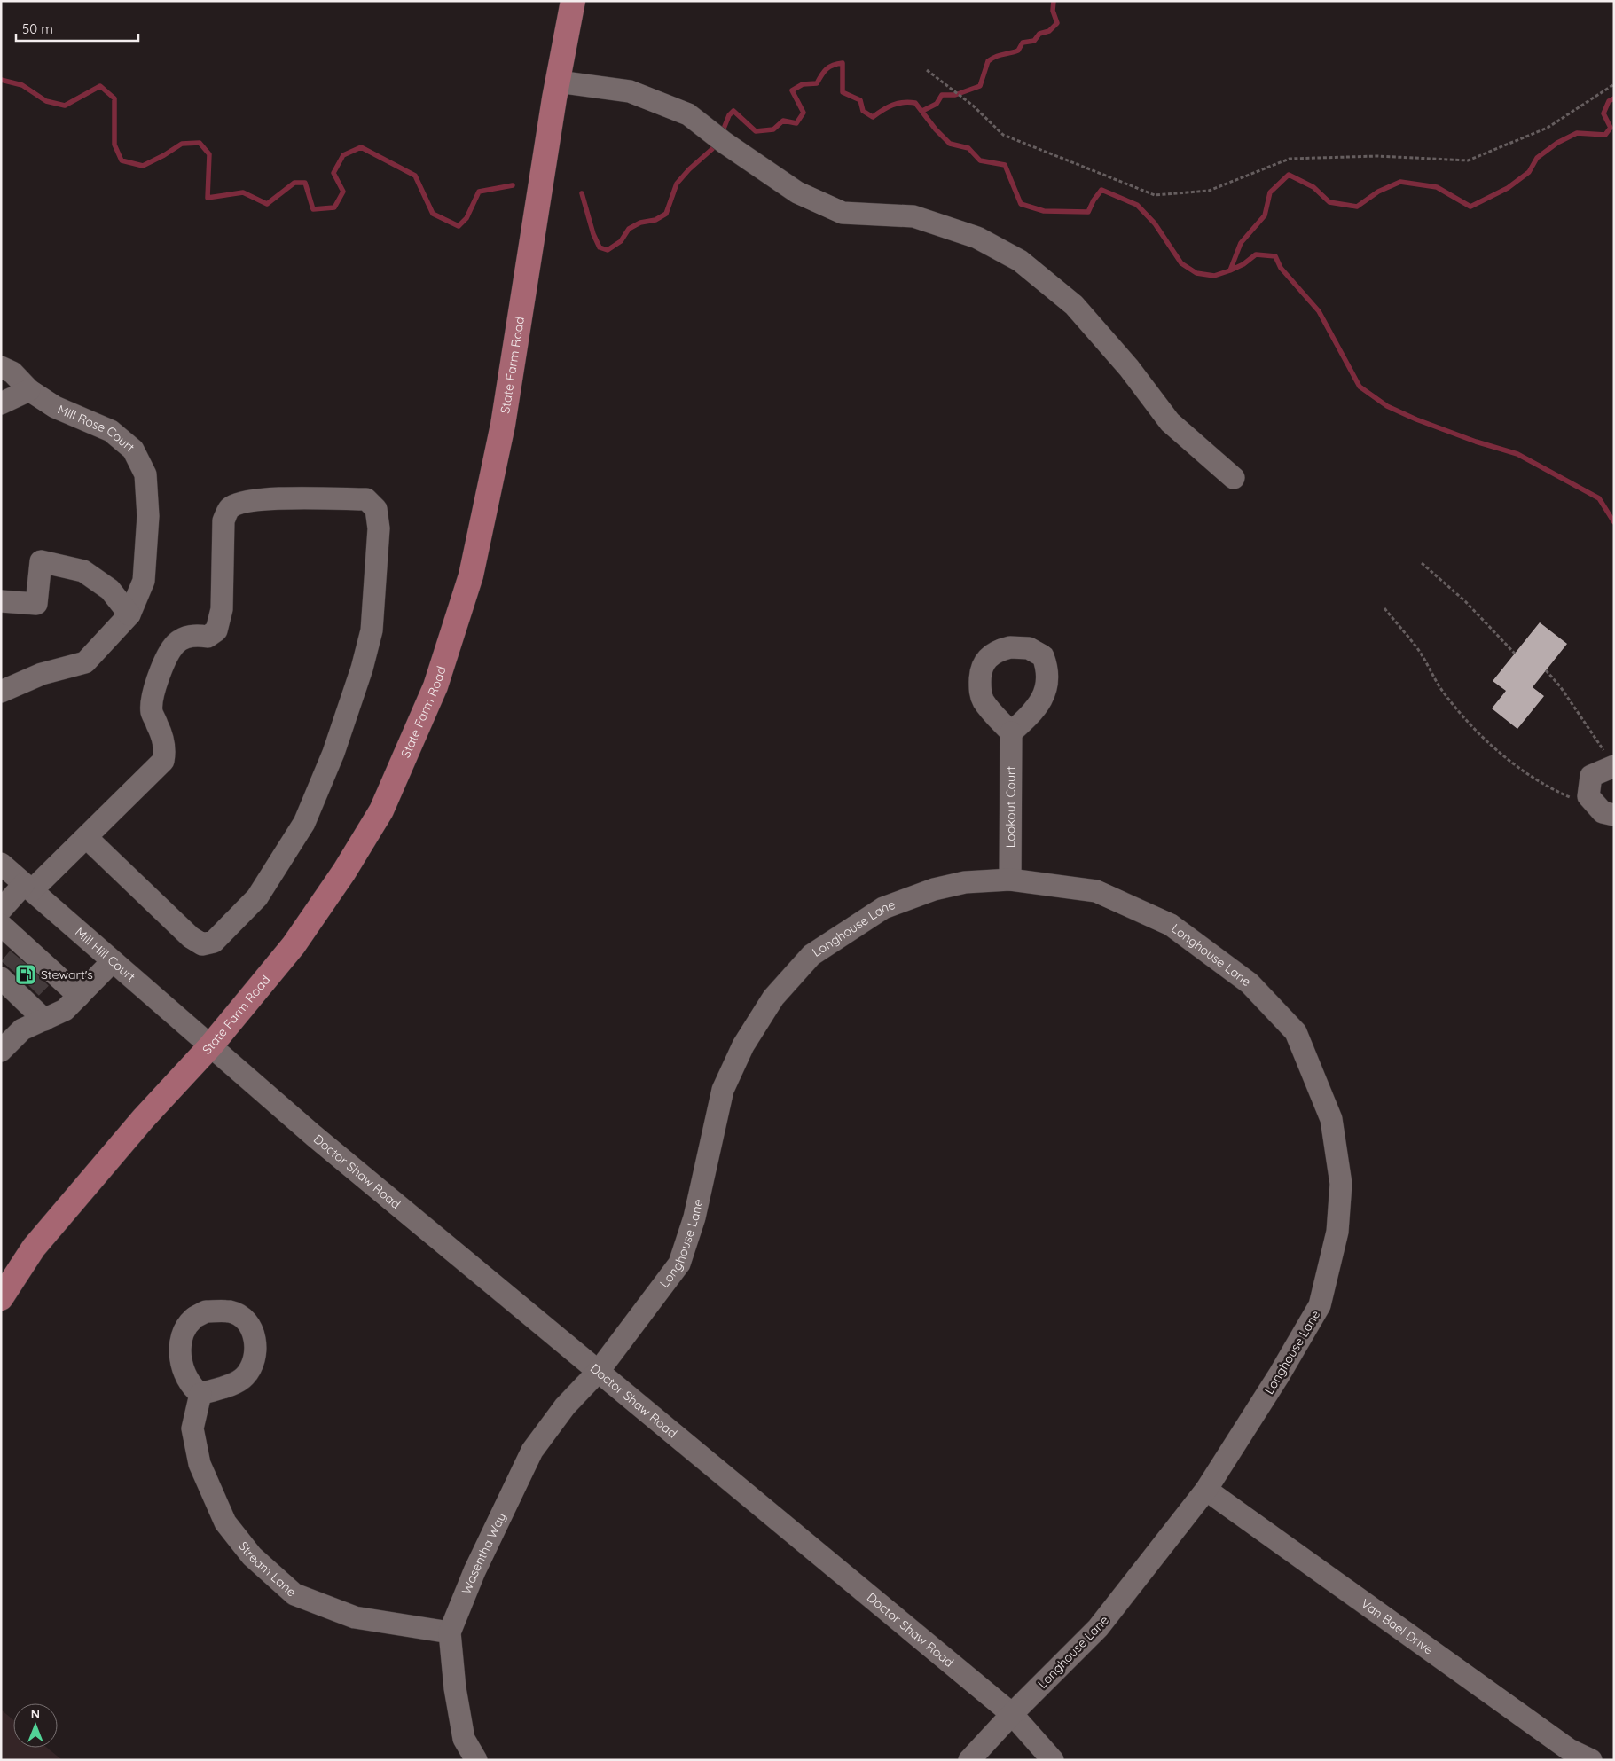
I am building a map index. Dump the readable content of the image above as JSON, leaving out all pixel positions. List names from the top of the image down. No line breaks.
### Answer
{"streets":{"main road":["State Farm Road"],"street":["Mill Rose Court","Lookout Court","Longhouse Lane","Mill Hill Court","Doctor Shaw Road","Wasentha Way","Stream Lane","Van Bael Drive"]},"crossings":[["State Farm Road","Mill Hill Court"],["State Farm Road","Doctor Shaw Road"],["Lookout Court","Longhouse Lane"],["Longhouse Lane","Doctor Shaw Road"],["Longhouse Lane","Wasentha Way"],["Longhouse Lane","Van Bael Drive"],["Mill Hill Court","Doctor Shaw Road"],["Doctor Shaw Road","Wasentha Way"],["Wasentha Way","Stream Lane"]],"places":{"fuel station":["Stewart's"]},"scale_bar":"50 m","north":"top"}
